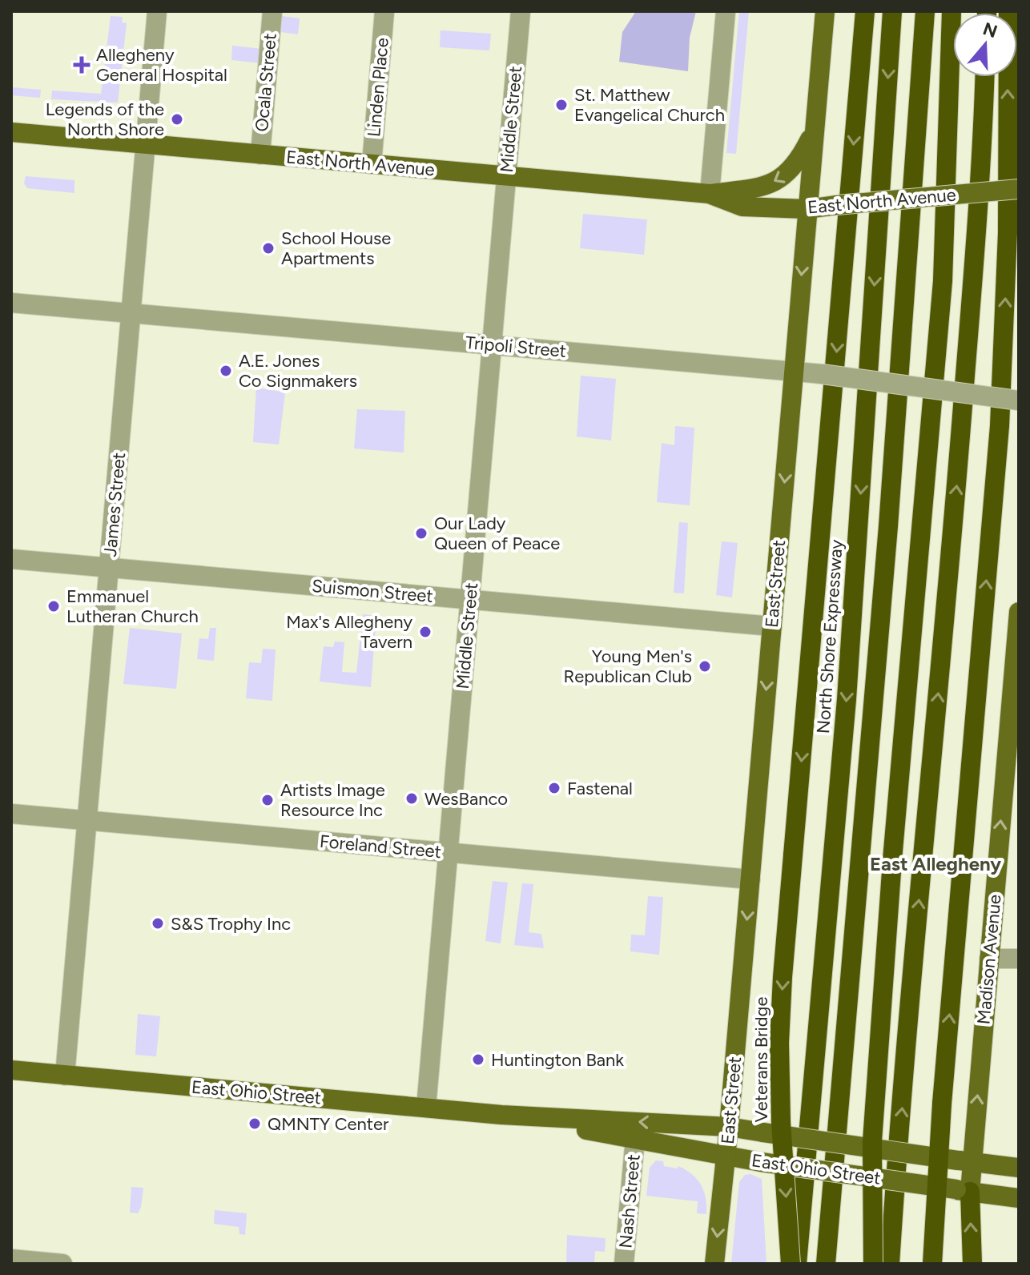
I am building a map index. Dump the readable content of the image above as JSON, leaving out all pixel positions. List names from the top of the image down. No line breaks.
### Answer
{"streets":{"highway":["North Shore Expressway","Veterans Bridge"],"main road":["East North Avenue","East Street","Madison Avenue","East Ohio Street"],"street":["Ocala Street","Linden Place","Middle Street","Tripoli Street","James Street","Suismon Street","Foreland Street","Nash Street"]},"crossings":[["Ocala Street","East North Avenue"],["Linden Place","East North Avenue"],["Middle Street","East North Avenue"],["Middle Street","Tripoli Street"],["Middle Street","Suismon Street"],["Middle Street","Foreland Street"],["Middle Street","East Ohio Street"],["East North Avenue","James Street"],["East North Avenue","East Street"],["Tripoli Street","James Street"],["Tripoli Street","East Street"],["James Street","Suismon Street"],["James Street","Foreland Street"],["James Street","East Ohio Street"],["East Street","Suismon Street"],["East Street","Foreland Street"],["East Street","East Ohio Street"],["Madison Avenue","East Ohio Street"],["East Ohio Street","Nash Street"]],"one_way":["East Street","Madison Avenue"],"districts":["East Allegheny"],"places":{"health":["Allegheny General Hospital"],"other":["St. Matthew Evangelical Church","Legends of the North Shore","School House Apartments","A.E. Jones Co Signmakers","Our Lady Queen of Peace","Emmanuel Lutheran Church","Max's Allegheny Tavern","Young Men's Republican Club","Fastenal","WesBanco","Artists Image Resource Inc","S&S Trophy Inc","Huntington Bank","QMNTY Center"]},"north":"top"}
